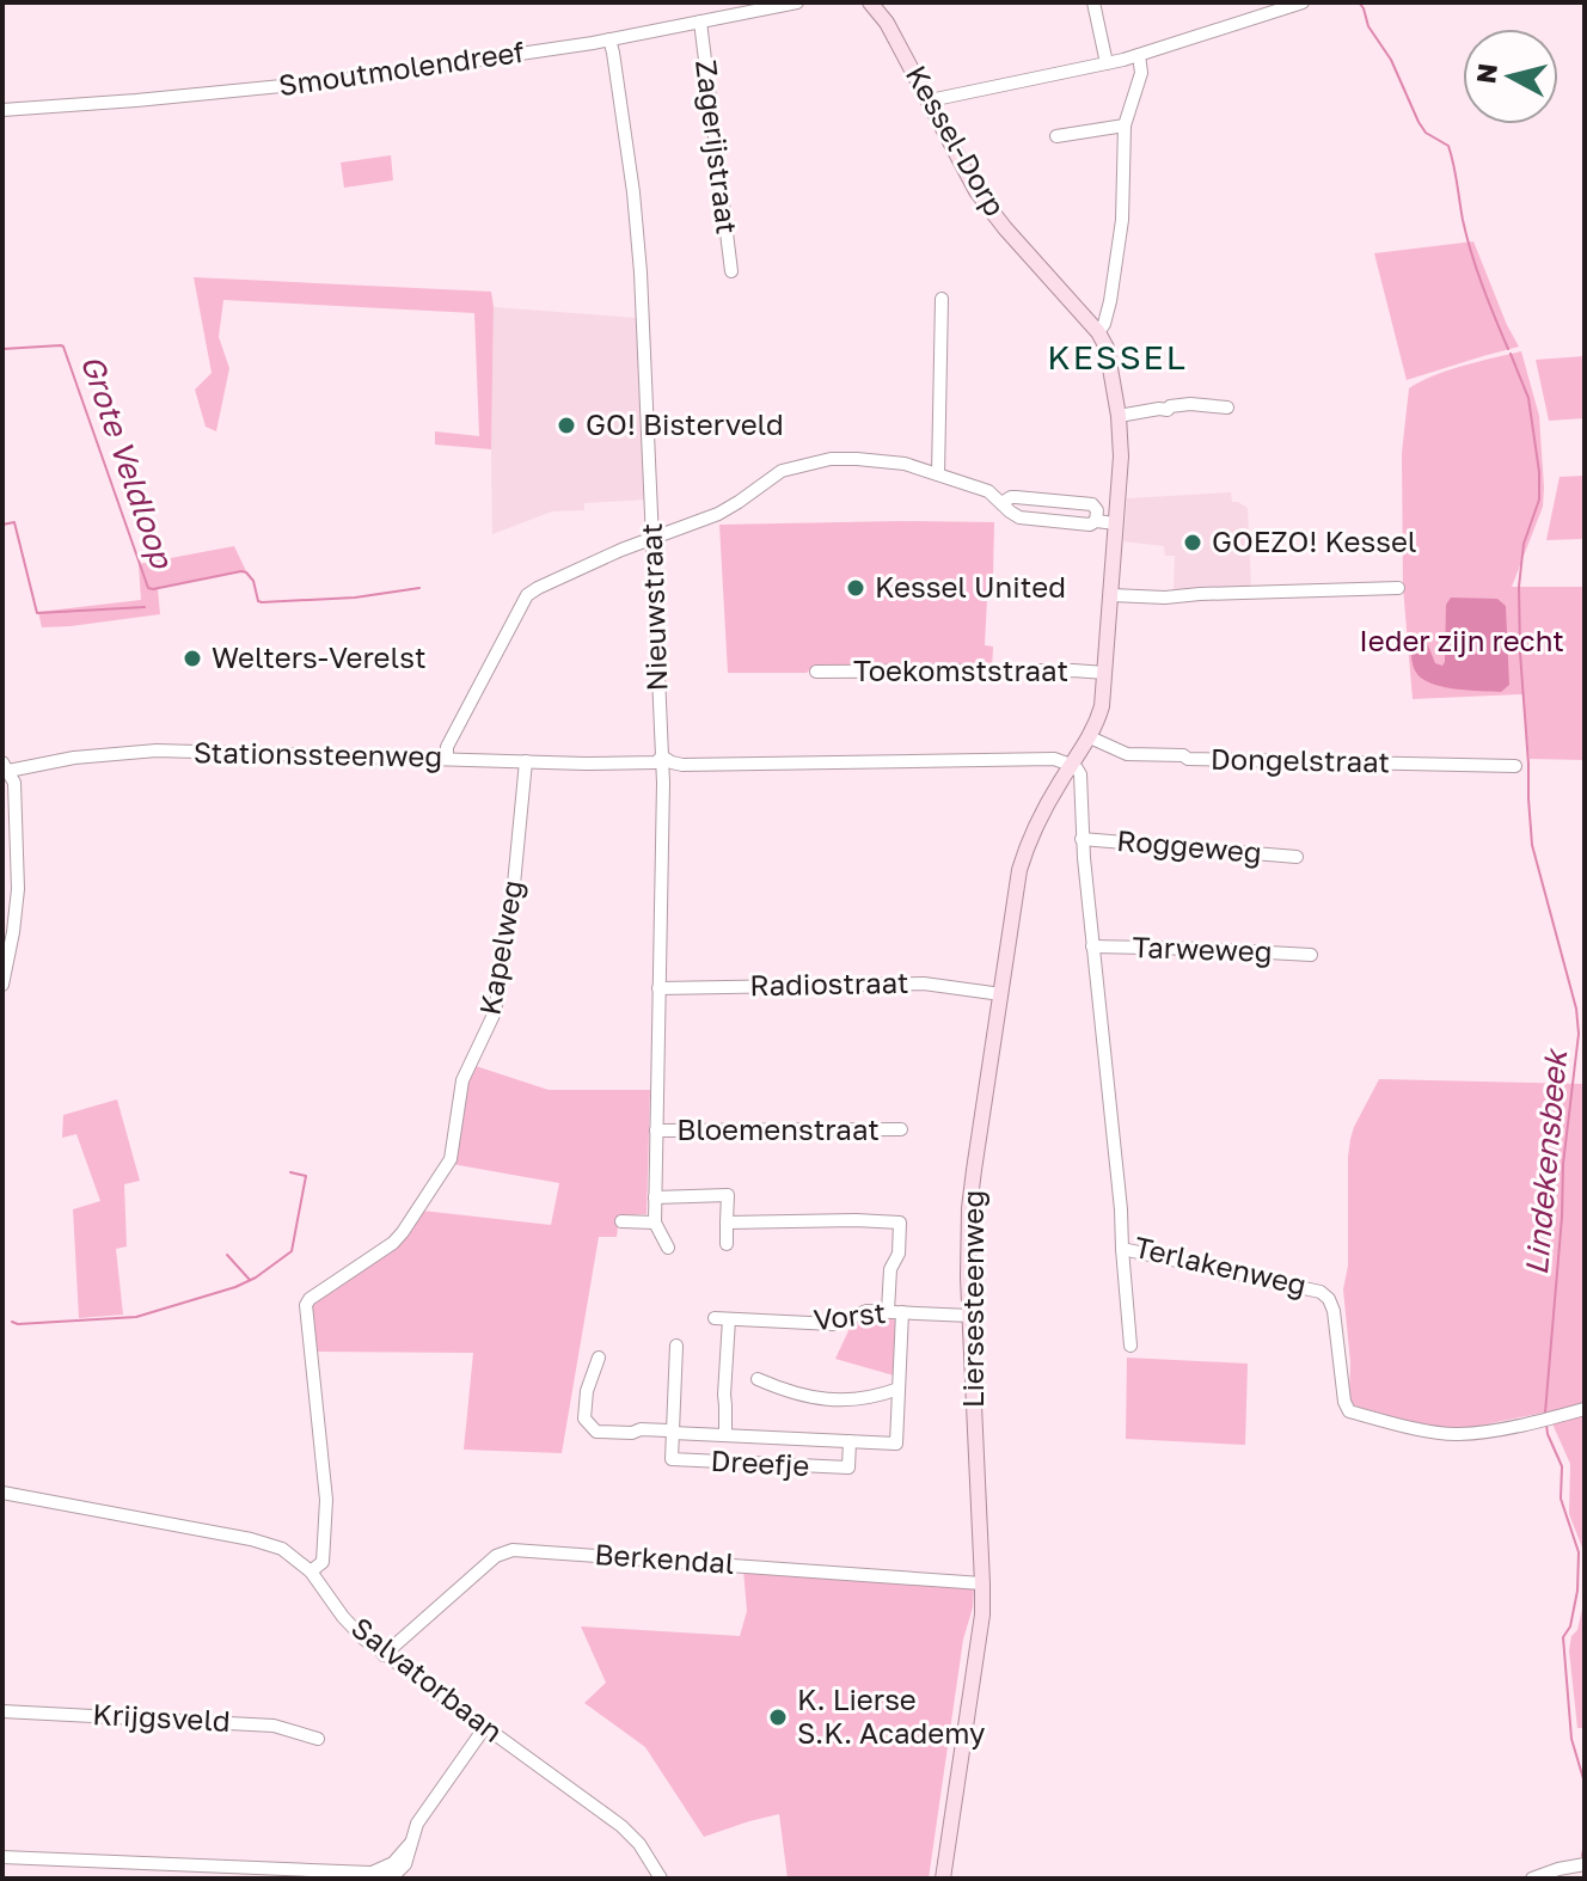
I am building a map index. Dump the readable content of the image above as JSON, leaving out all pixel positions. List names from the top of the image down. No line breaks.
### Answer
{"streets":{"main road":["Kessel-Dorp","Liersesteenweg"],"street":["Smoutmolendreef","Zagerijstraat","Nieuwstraat","Toekomststraat","Stationssteenweg","Dongelstraat","Roggeweg","Kapelweg","Tarweweg","Radiostraat","Bloemenstraat","Terlakenweg","Vorst","Dreefje","Berkendal","Salvatorbaan","Krijgsveld"]},"crossings":[["Smoutmolendreef","Zagerijstraat"],["Smoutmolendreef","Nieuwstraat"],["Kessel-Dorp","Toekomststraat"],["Kessel-Dorp","Dongelstraat"],["Kessel-Dorp","Liersesteenweg"],["Nieuwstraat","Stationssteenweg"],["Nieuwstraat","Radiostraat"],["Nieuwstraat","Bloemenstraat"],["Stationssteenweg","Kapelweg"],["Stationssteenweg","Terlakenweg"],["Stationssteenweg","Liersesteenweg"],["Dongelstraat","Liersesteenweg"],["Roggeweg","Terlakenweg"],["Kapelweg","Salvatorbaan"],["Tarweweg","Terlakenweg"],["Radiostraat","Liersesteenweg"],["Terlakenweg","Liersesteenweg"],["Liersesteenweg","Vorst"],["Liersesteenweg","Berkendal"],["Berkendal","Salvatorbaan"]],"districts":["KESSEL"],"water":["Grote Veldloop","Lindekensbeek"],"parks":["Ieder zijn recht"],"places":["GO! Bisterveld","GOEZO! Kessel","Kessel United","Welters-Verelst","K. Lierse S.K. Academy"],"north":"left"}
